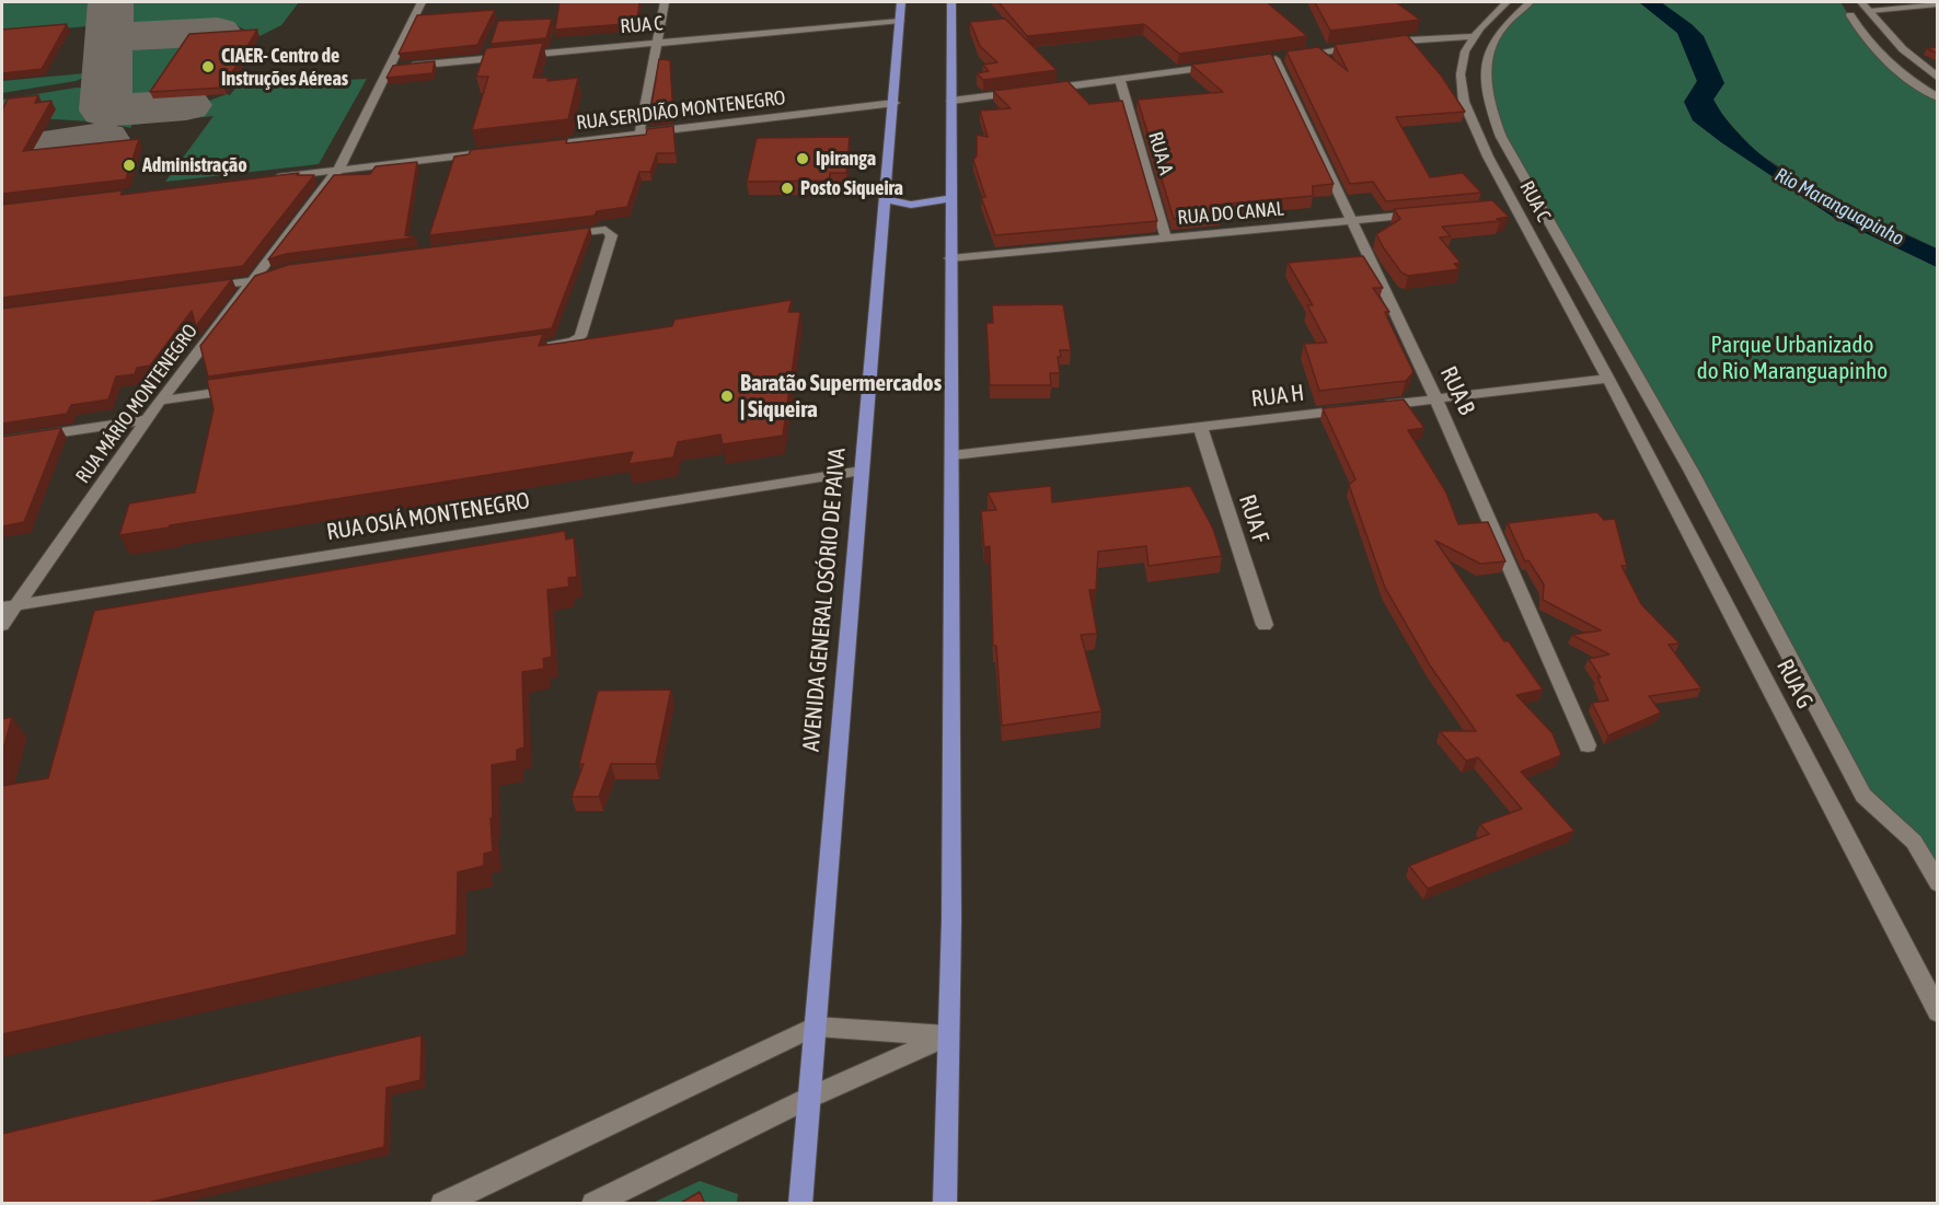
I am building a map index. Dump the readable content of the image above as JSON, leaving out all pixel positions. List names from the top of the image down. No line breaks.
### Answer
{"streets":{"main road":["AVENIDA GENERAL OSÓRIO DE PAIVA"],"street":["RUA C","RUA SERIDIÃO MONTENEGRO","RUA A","RUA DO CANAL","RUA B","RUA H","RUA MÁRIO MONTENEGRO","RUA OSIÁ MONTENEGRO","RUA F","RUA G"]},"crossings":[["RUA C","RUA H"],["RUA C","RUA MÁRIO MONTENEGRO"],["RUA C","AVENIDA GENERAL OSÓRIO DE PAIVA"],["RUA C","RUA G"],["RUA SERIDIÃO MONTENEGRO","AVENIDA GENERAL OSÓRIO DE PAIVA"],["RUA A","RUA DO CANAL"],["RUA DO CANAL","RUA B"],["RUA B","RUA H"],["RUA H","RUA F"],["RUA H","RUA G"],["RUA MÁRIO MONTENEGRO","RUA OSIÁ MONTENEGRO"],["RUA OSIÁ MONTENEGRO","AVENIDA GENERAL OSÓRIO DE PAIVA"]],"water":["Rio Maranguapinho"],"parks":["Parque Urbanizado do Rio Maranguapinho"],"places":["CIAER- Centro de Instruções Aéreas","Ipiranga","Administração","Posto Siqueira","Baratão Supermercados | Siqueira"]}
